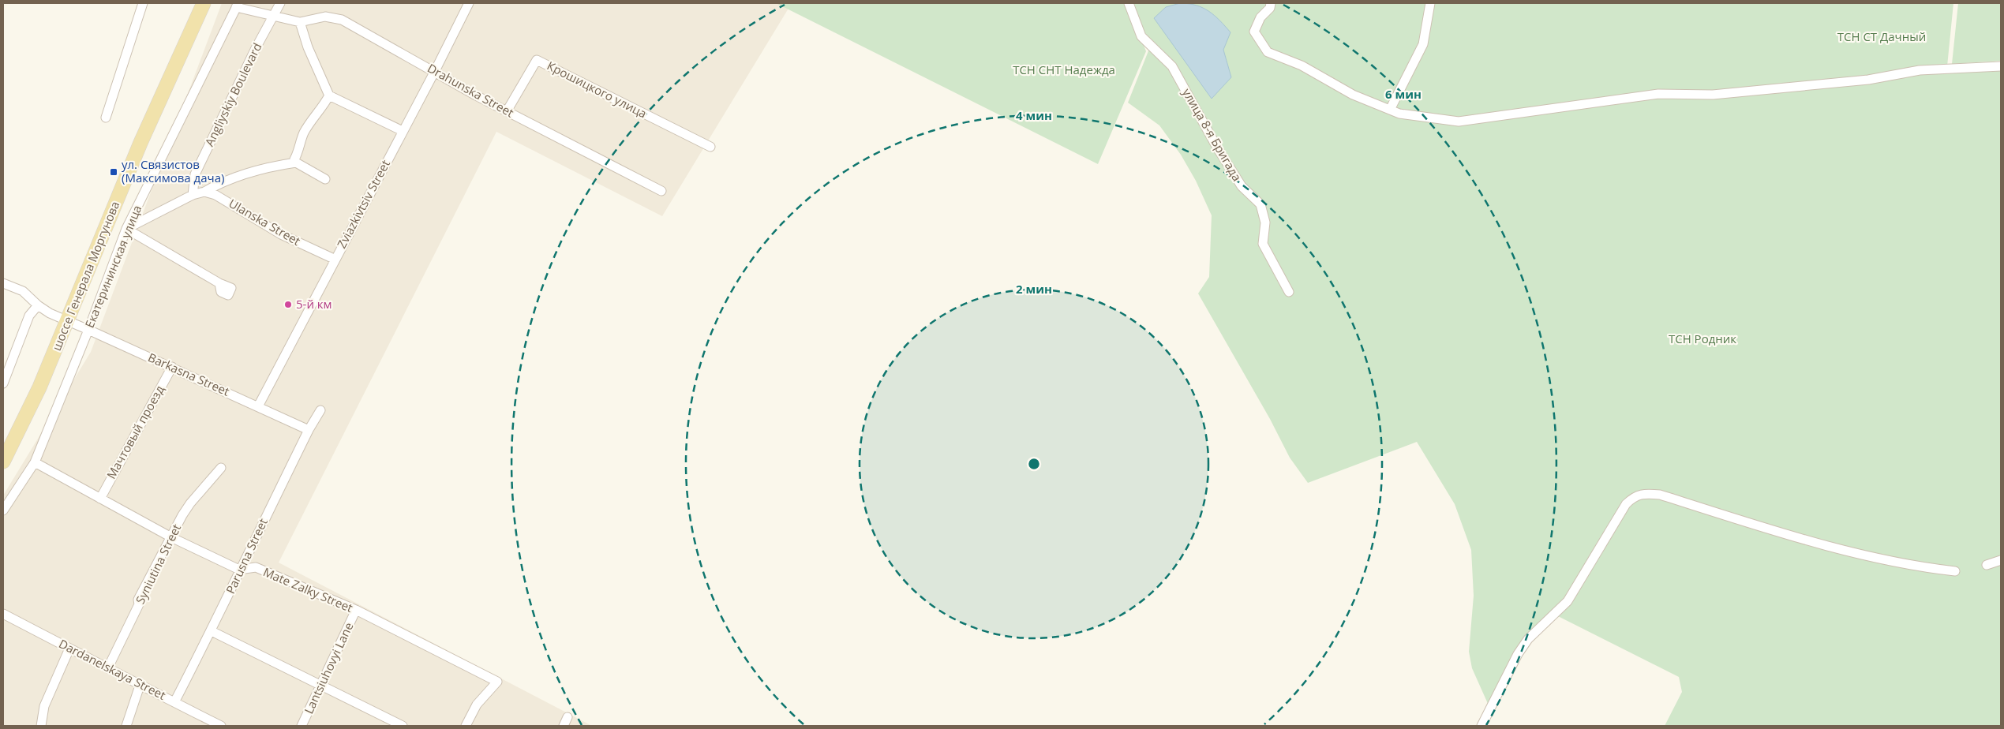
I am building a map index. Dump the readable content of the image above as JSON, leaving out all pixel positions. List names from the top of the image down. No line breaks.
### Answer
{"streets":{"main road":["шоссе Генерала Моргунова"],"street":["Крошицкого улица","Drahunska Street","Angliyskiy Boulevard","улица 8-я Бригада","Zviazkivtsiv Street","Ulanska Street","Екатерининская улица","Barkasna Street","Мачтовый проезд","Parusna Street","Syniutina Street","Mate Zalky Street","Lantsiuhovyi Lane","Dardanelskaya Street"]},"crossings":[["Крошицкого улица","Drahunska Street"],["Drahunska Street","Angliyskiy Boulevard"],["Drahunska Street","Zviazkivtsiv Street"],["Drahunska Street","Екатерининская улица"],["Zviazkivtsiv Street","Ulanska Street"],["Zviazkivtsiv Street","Barkasna Street"],["Екатерининская улица","Barkasna Street"],["Екатерининская улица","Mate Zalky Street"],["шоссе Генерала Моргунова","Barkasna Street"],["Barkasna Street","Мачтовый проезд"],["Barkasna Street","Parusna Street"],["Мачтовый проезд","Mate Zalky Street"],["Parusna Street","Mate Zalky Street"],["Parusna Street","Dardanelskaya Street"],["Syniutina Street","Mate Zalky Street"],["Syniutina Street","Dardanelskaya Street"],["Mate Zalky Street","Lantsiuhovyi Lane"]],"parks":["ТСН СТ Дачный","ТСН СНТ Надежда","ТСН Родник"],"places":{"transit":["ул. Связистов (Максимова дача)"],"other":["5-й км"]},"rings":["6 мин","4 мин","2 мин"]}
